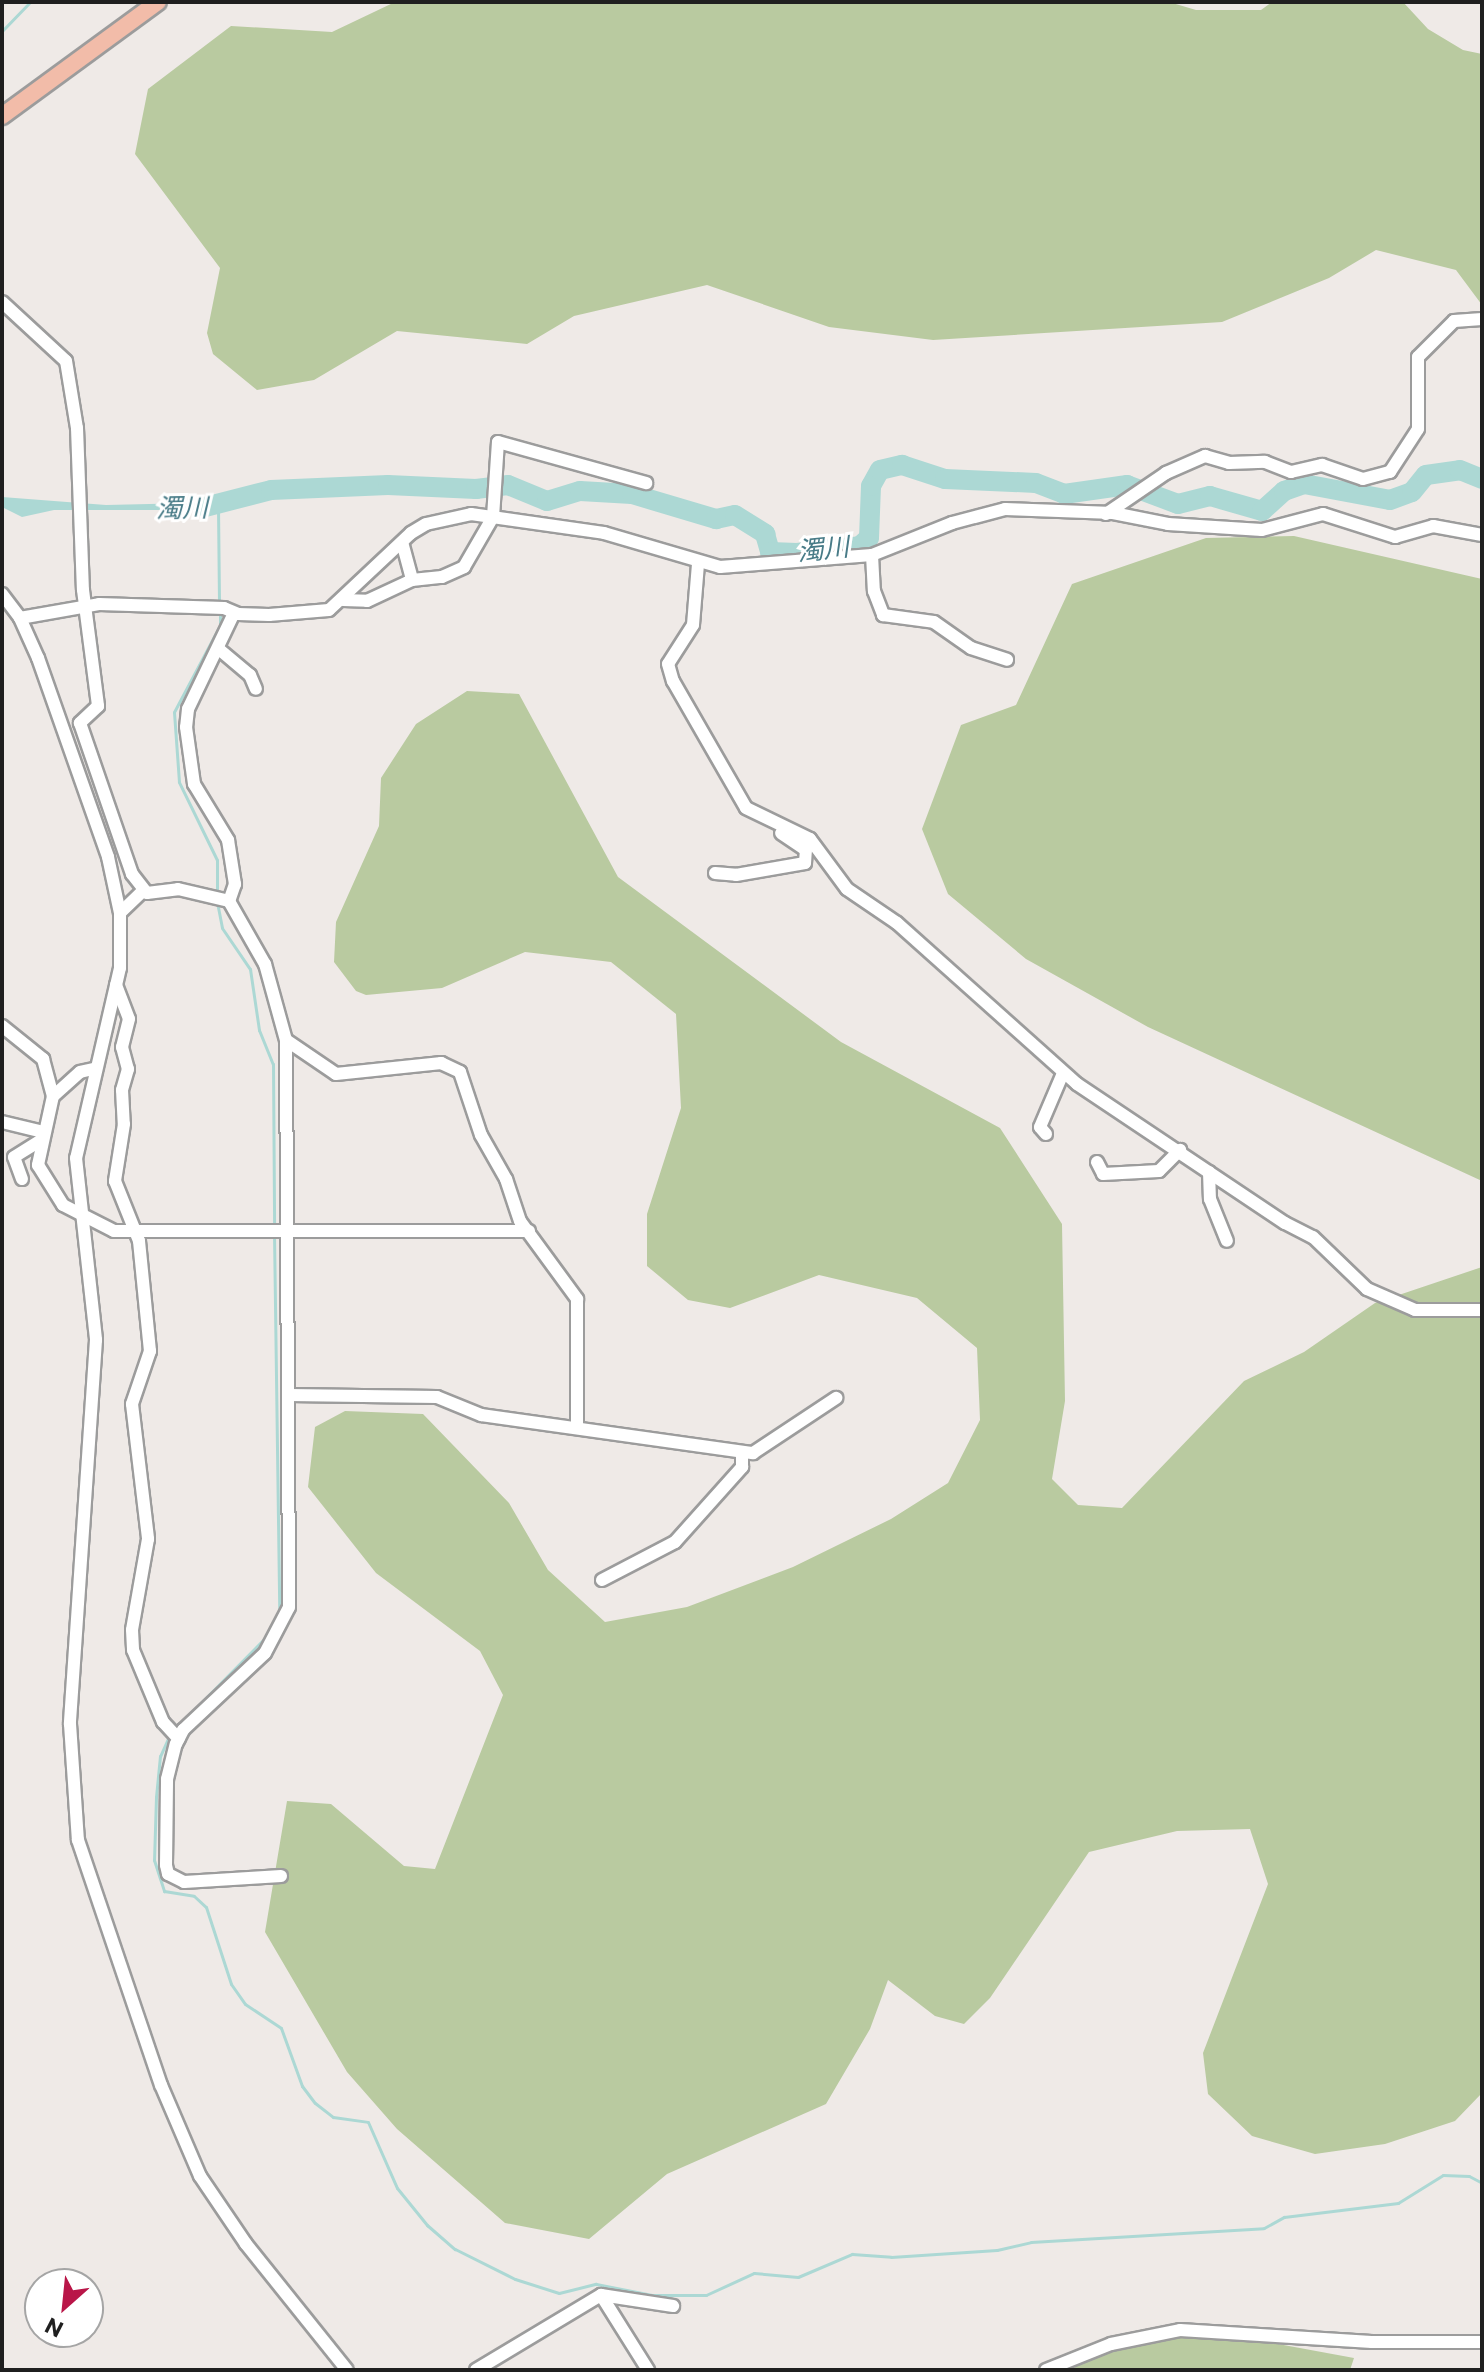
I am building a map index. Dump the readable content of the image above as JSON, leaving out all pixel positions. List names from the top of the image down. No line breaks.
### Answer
{"water":["濁川"],"north":"bottom left"}
